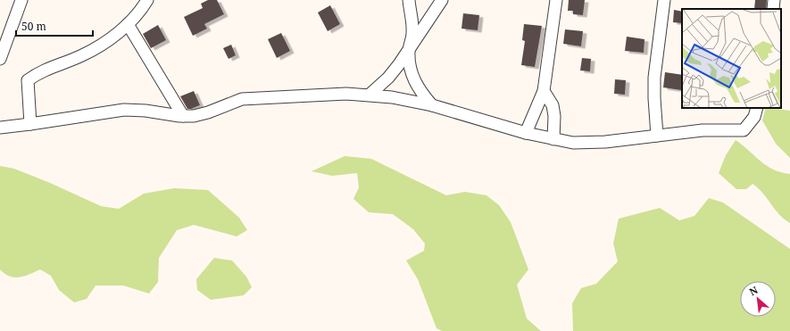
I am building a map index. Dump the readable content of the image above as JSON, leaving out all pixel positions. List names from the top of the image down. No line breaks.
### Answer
{"scale_bar":"50 m","north":"top left"}
